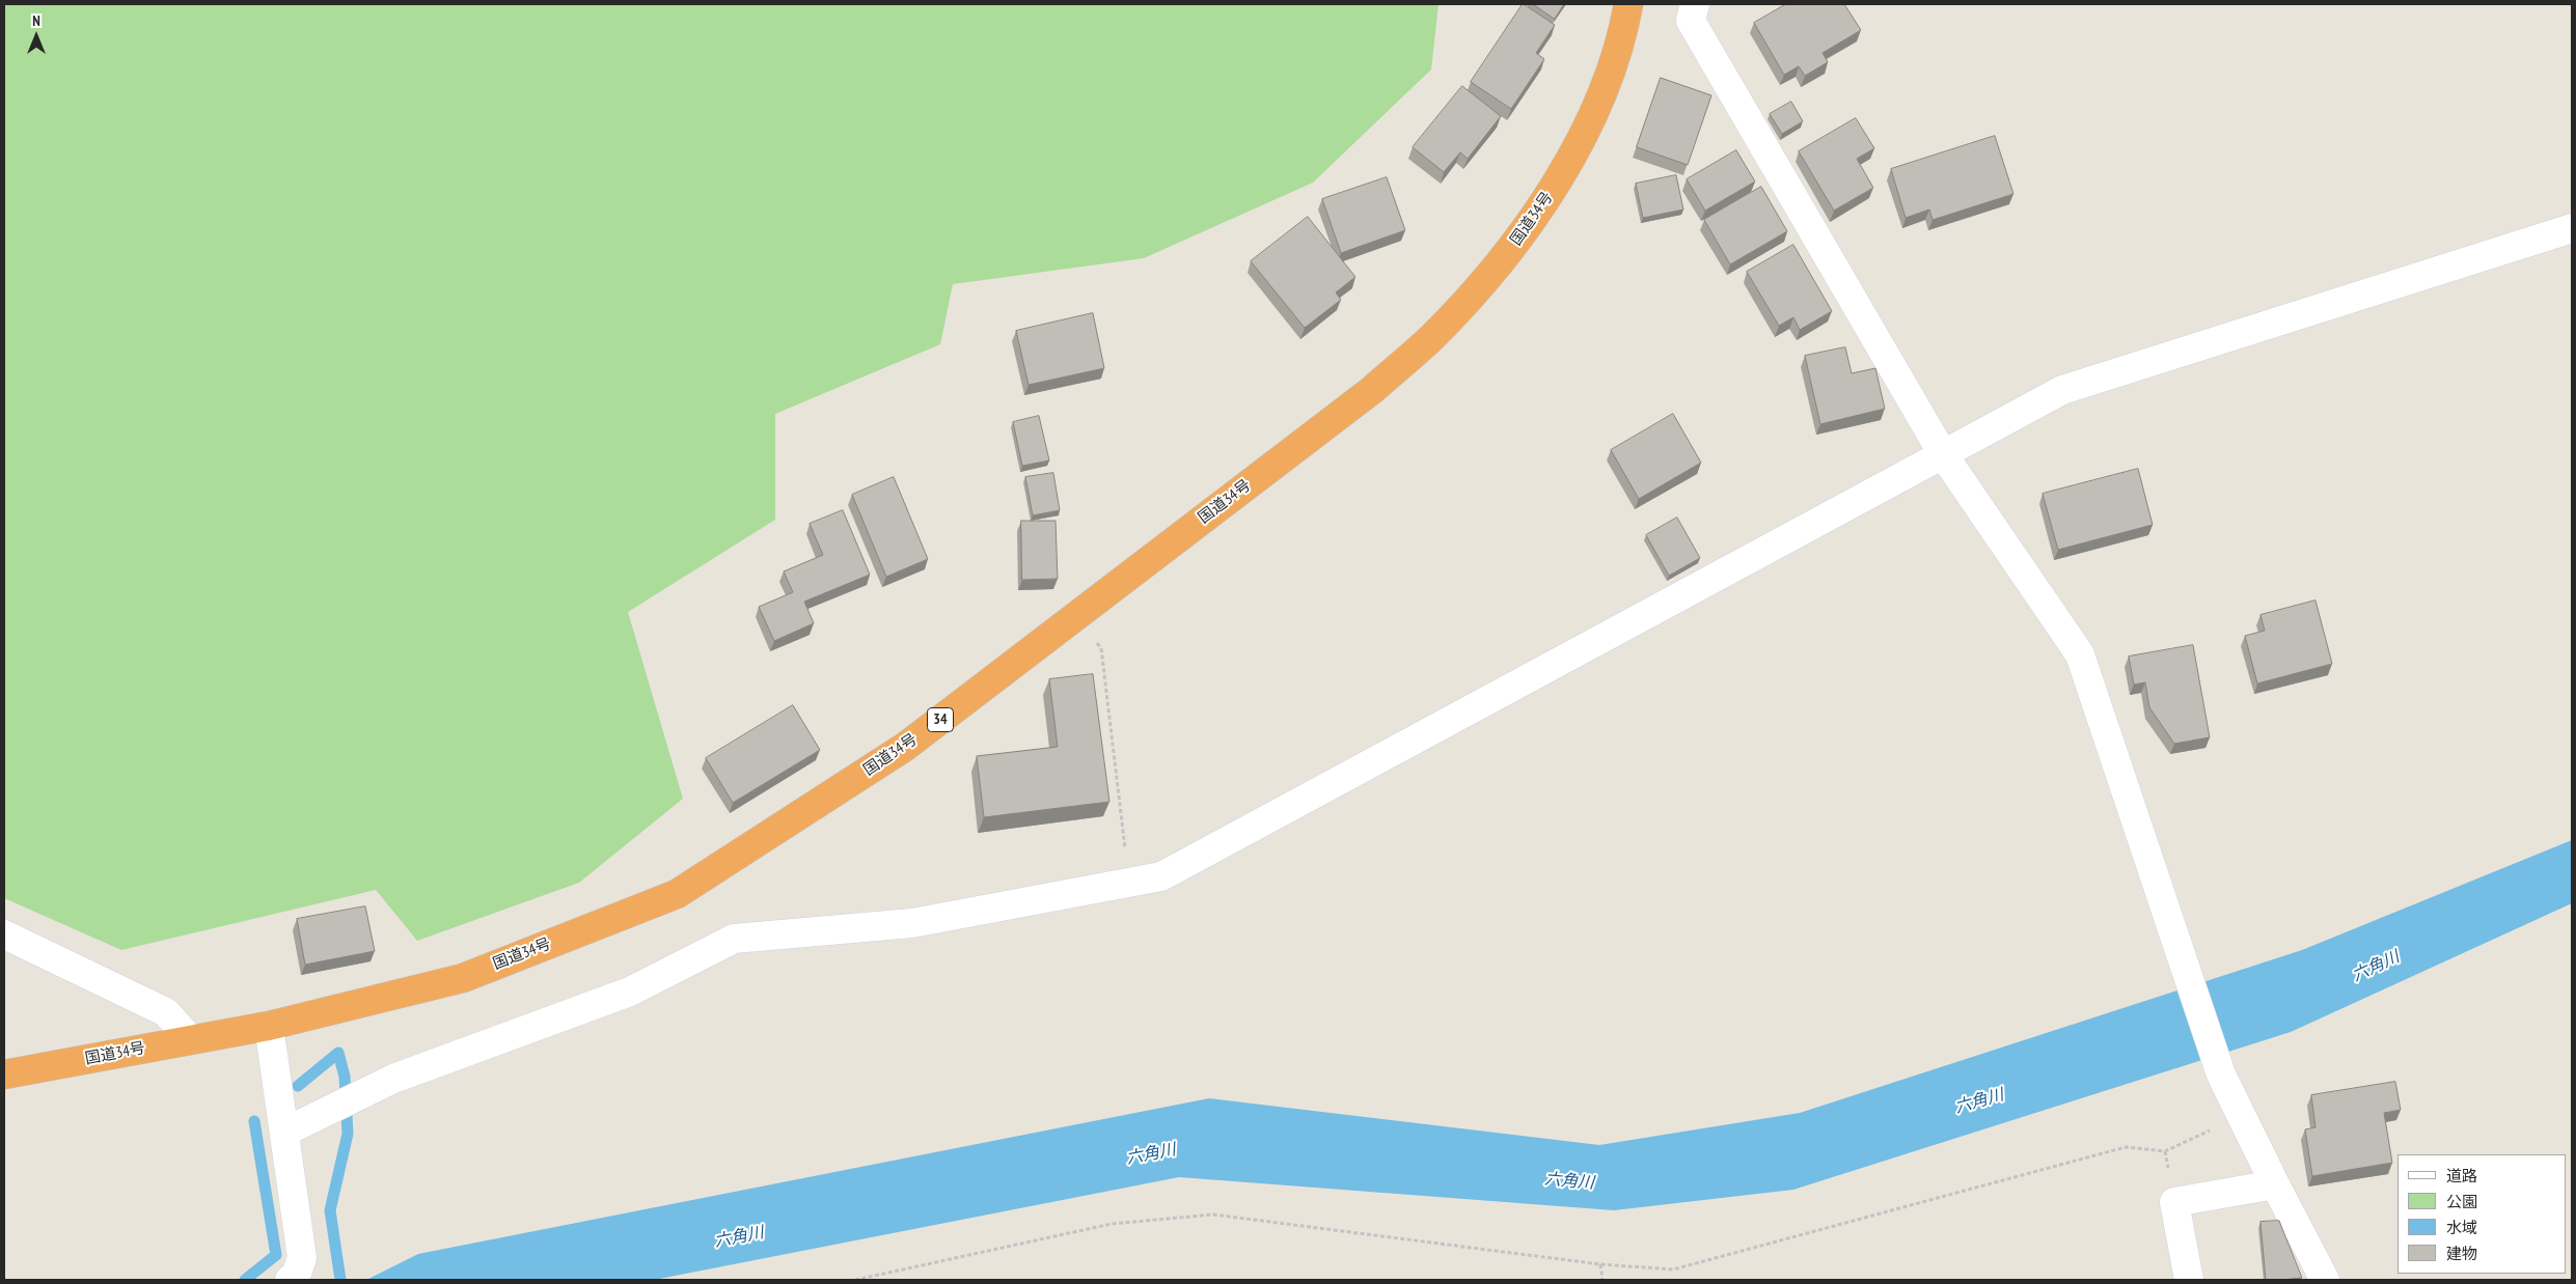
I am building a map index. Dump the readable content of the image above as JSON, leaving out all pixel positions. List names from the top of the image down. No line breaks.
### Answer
{"streets":{"highway":["国道34号","34"]},"water":["六角川"],"legend":["道路","公園","水域","建物"],"north":"top"}
